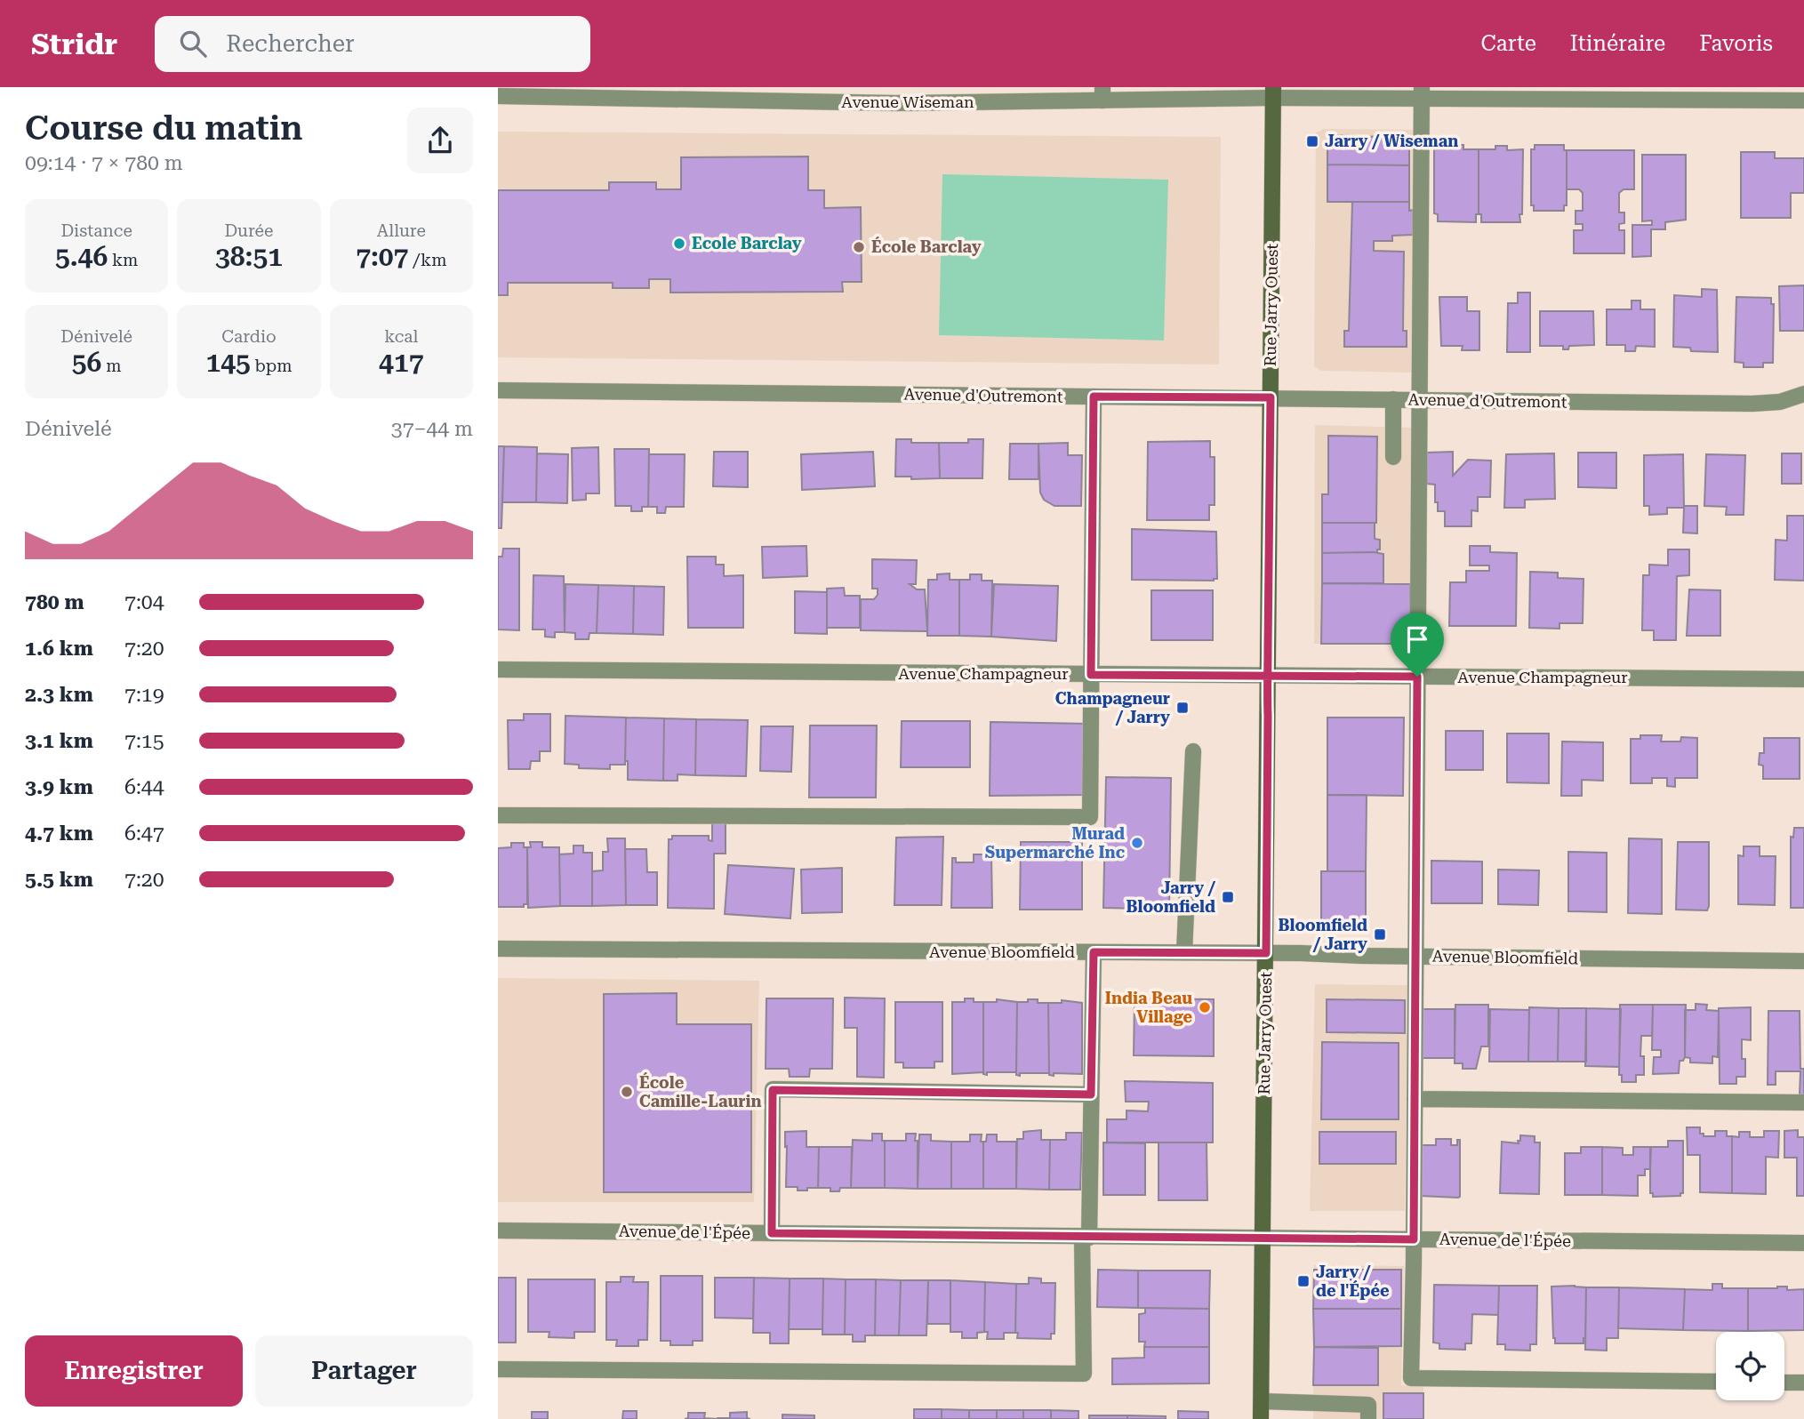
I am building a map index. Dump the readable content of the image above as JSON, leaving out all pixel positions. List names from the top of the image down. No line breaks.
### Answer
{"streets":{"main road":["Rue Jarry Ouest"],"street":["Avenue Wiseman","Avenue d'Outremont","Avenue Champagneur","Avenue Bloomfield","Avenue de l'Épée"]},"crossings":[["Avenue Wiseman","Rue Jarry Ouest"],["Rue Jarry Ouest","Avenue d'Outremont"],["Rue Jarry Ouest","Avenue Champagneur"],["Rue Jarry Ouest","Avenue Bloomfield"],["Rue Jarry Ouest","Avenue de l'Épée"]],"places":{"transit":["Jarry / Wiseman","Champagneur / Jarry","Jarry / Bloomfield","Bloomfield / Jarry","Jarry / de l'Épée"],"other":["Ecole Barclay","École Barclay","Murad Supermarché Inc","India Beau Village","École Camille-Laurin"]},"page":{"header":"Stridr","search":"Rechercher","nav":["Carte","Itinéraire","Favoris"],"heading":["Course du matin","09:14 · 7 × 780 m"],"stats":[["Distance","5.46 km"],["Durée","38:51"],["Allure","7:07 /km"],["Dénivelé","56 m"],["Cardio","145 bpm"],["kcal","417"]],"chart":["Dénivelé","37–44 m"],"list":[{"name":"780 m","note":"7:04"},{"name":"1.6 km","note":"7:20"},{"name":"2.3 km","note":"7:19"},{"name":"3.1 km","note":"7:15"},{"name":"3.9 km","note":"6:44"},{"name":"4.7 km","note":"6:47"},{"name":"5.5 km","note":"7:20"}],"buttons":["Enregistrer","Partager"]}}
